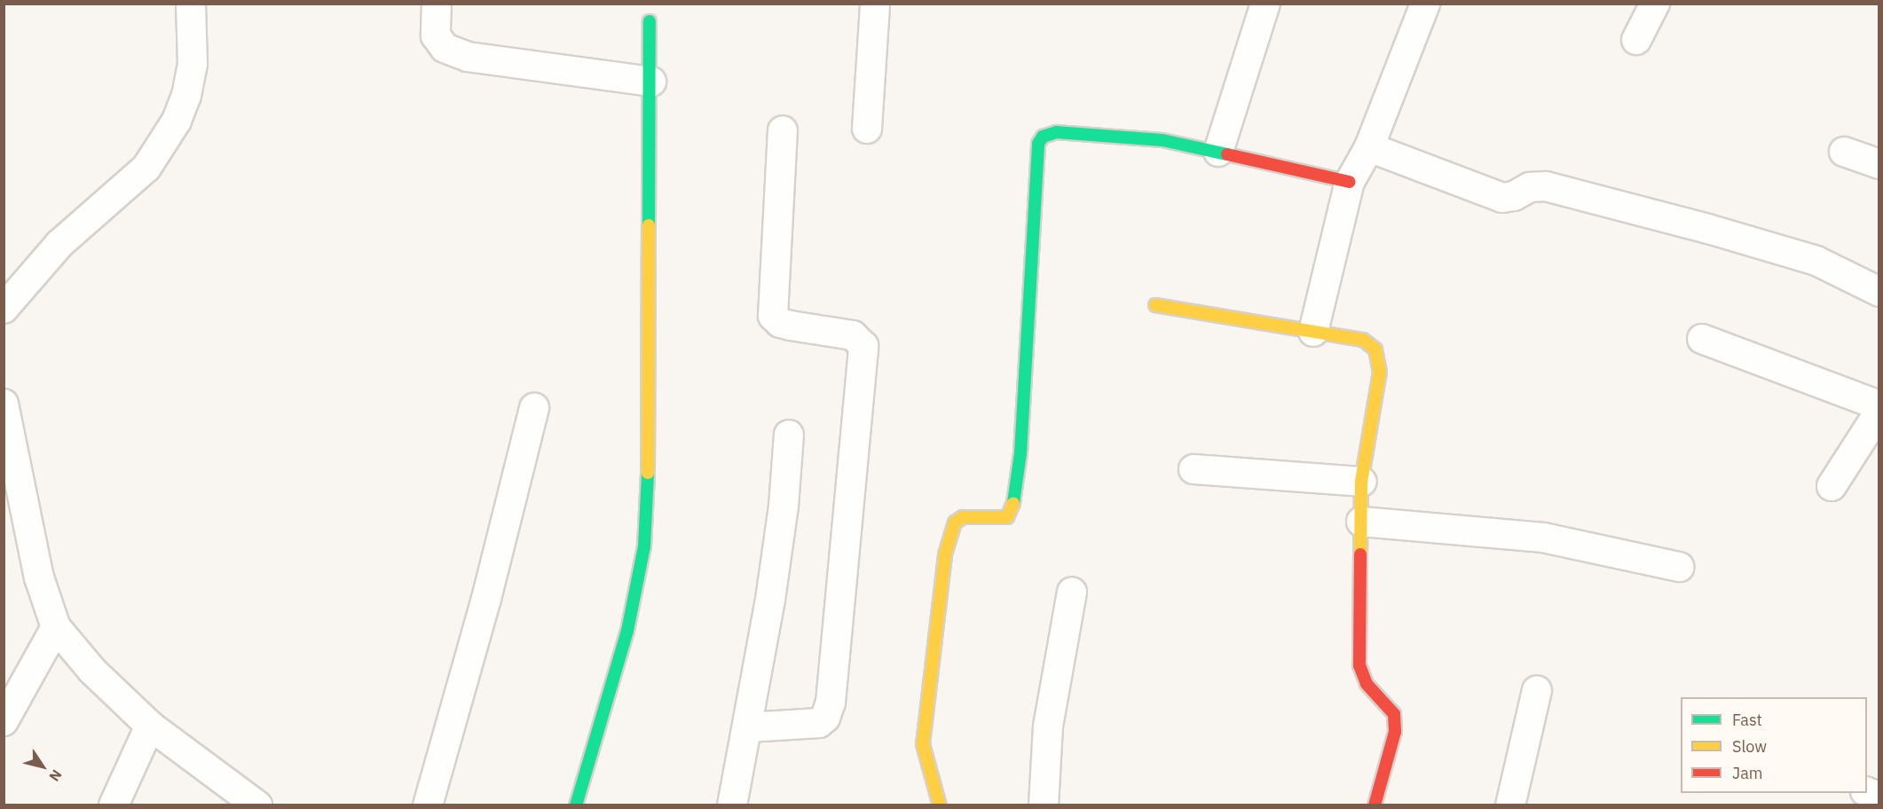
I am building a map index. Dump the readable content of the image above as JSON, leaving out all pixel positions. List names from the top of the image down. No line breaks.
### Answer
{"legend":["Fast","Slow","Jam"],"north":"bottom right"}
